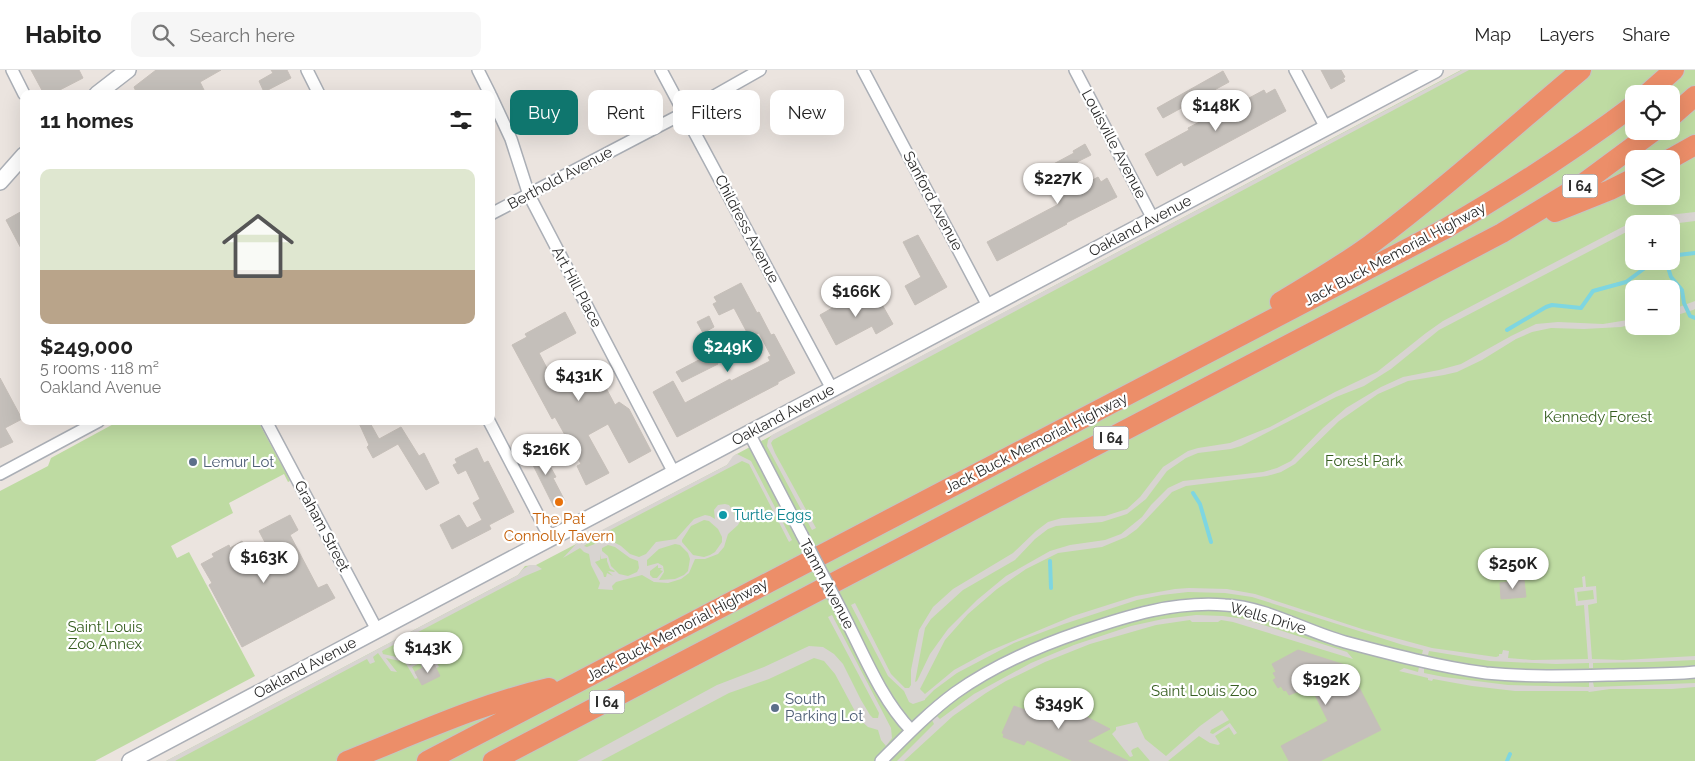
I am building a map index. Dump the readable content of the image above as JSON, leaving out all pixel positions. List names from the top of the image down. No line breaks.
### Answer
{"streets":{"highway":["I 64","Jack Buck Memorial Highway"],"street":["Louisville Avenue","Berthold Avenue","Sanford Avenue","Oakland Avenue","Childress Avenue","Art Hill Place","Graham Street","Tamm Avenue","Wells Drive"]},"crossings":[["Louisville Avenue","Oakland Avenue"],["Berthold Avenue","Art Hill Place"],["Sanford Avenue","Oakland Avenue"],["Oakland Avenue","Childress Avenue"],["Oakland Avenue","Art Hill Place"],["Oakland Avenue","Graham Street"],["Oakland Avenue","Tamm Avenue"],["Tamm Avenue","Wells Drive"]],"parks":["Kennedy Forest","Forest Park","Saint Louis Zoo Annex","Saint Louis Zoo"],"places":["Lemur Lot","The Pat Connolly Tavern","Turtle Eggs","South Parking Lot"],"page":{"header":"Habito","search":"Search here","nav":["Map","Layers","Share"],"map_buttons":["+","−"],"price":["$148K","$227K","$166K","$249K","$431K","$216K","$163K","$250K","$143K","$192K","$349K"],"chip":["Buy","Rent","Filters","New"],"heading":"11 homes","list":[{"name":"$249,000","note":"5 rooms · 118 m² · Oakland Avenue"}]}}
